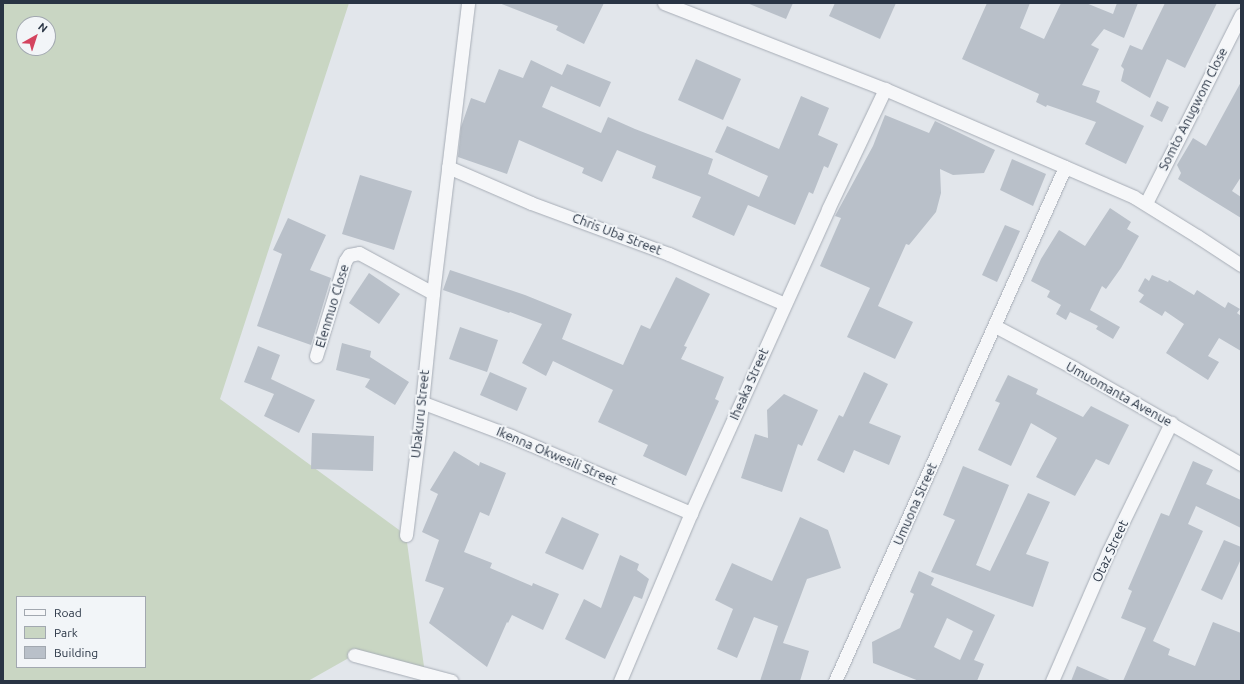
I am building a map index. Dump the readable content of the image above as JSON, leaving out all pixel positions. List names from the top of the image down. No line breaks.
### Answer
{"streets":{"street":["Somto Anugwom Close","Chris Uba Street","Elenmuo Close","Iheaka Street","Umuomanta Avenue","Ubakuru Street","Ikenna Okwesili Street","Umuona Street","Otaz Street"]},"crossings":[["Chris Uba Street","Iheaka Street"],["Chris Uba Street","Ubakuru Street"],["Elenmuo Close","Ubakuru Street"],["Iheaka Street","Ikenna Okwesili Street"],["Umuomanta Avenue","Umuona Street"],["Umuomanta Avenue","Otaz Street"],["Ubakuru Street","Ikenna Okwesili Street"]],"legend":["Road","Park","Building"],"north":"top right"}
